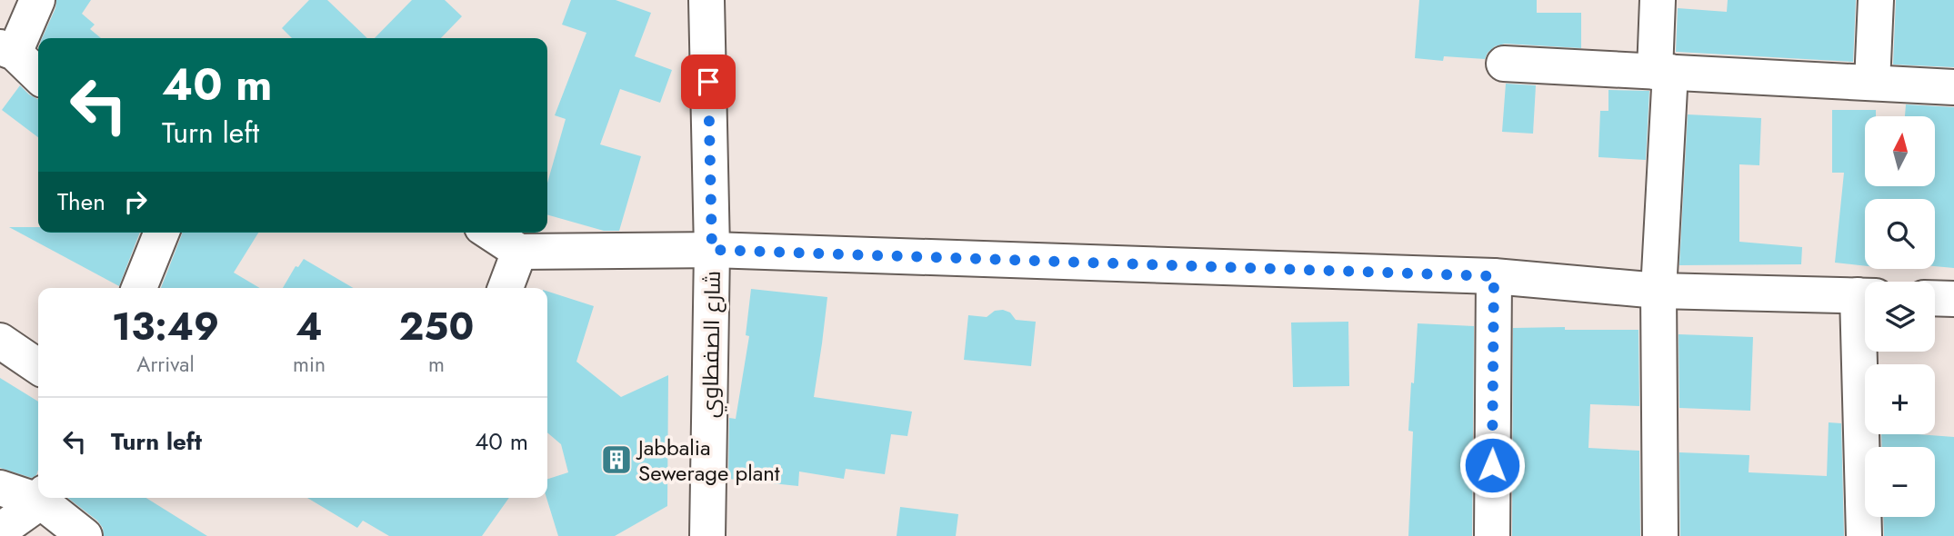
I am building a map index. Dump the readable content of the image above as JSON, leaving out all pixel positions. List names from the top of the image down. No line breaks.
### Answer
{"streets":{"street":["شارع الصفطاوي"]},"places":{"building":["Jabbalia Sewerage plant"]},"north":"top","page":{"turn":["40 m","Turn left"],"map_buttons":["+","−"],"then":"Then","eta":["13:49","Arrival","4","min","250","m"],"list":[{"name":"Turn left","value":"40 m"}]}}
